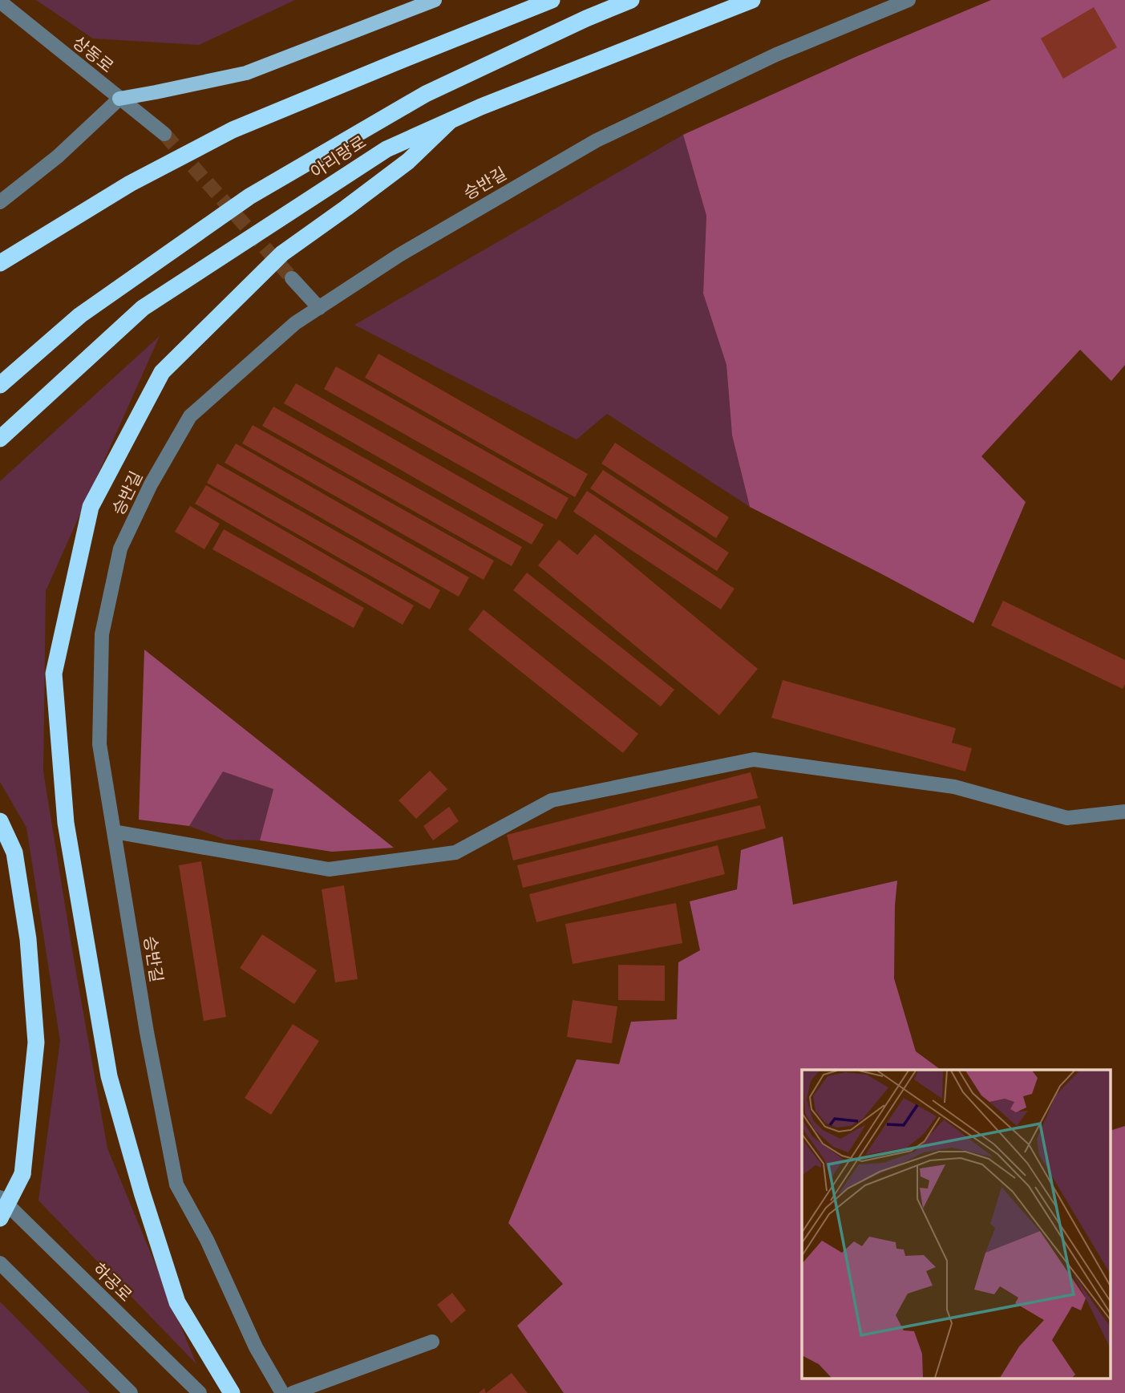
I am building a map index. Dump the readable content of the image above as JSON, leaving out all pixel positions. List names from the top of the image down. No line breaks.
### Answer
{"streets":{"highway":["아리랑로"],"street":["상동로","승반길","하공로"]}}
